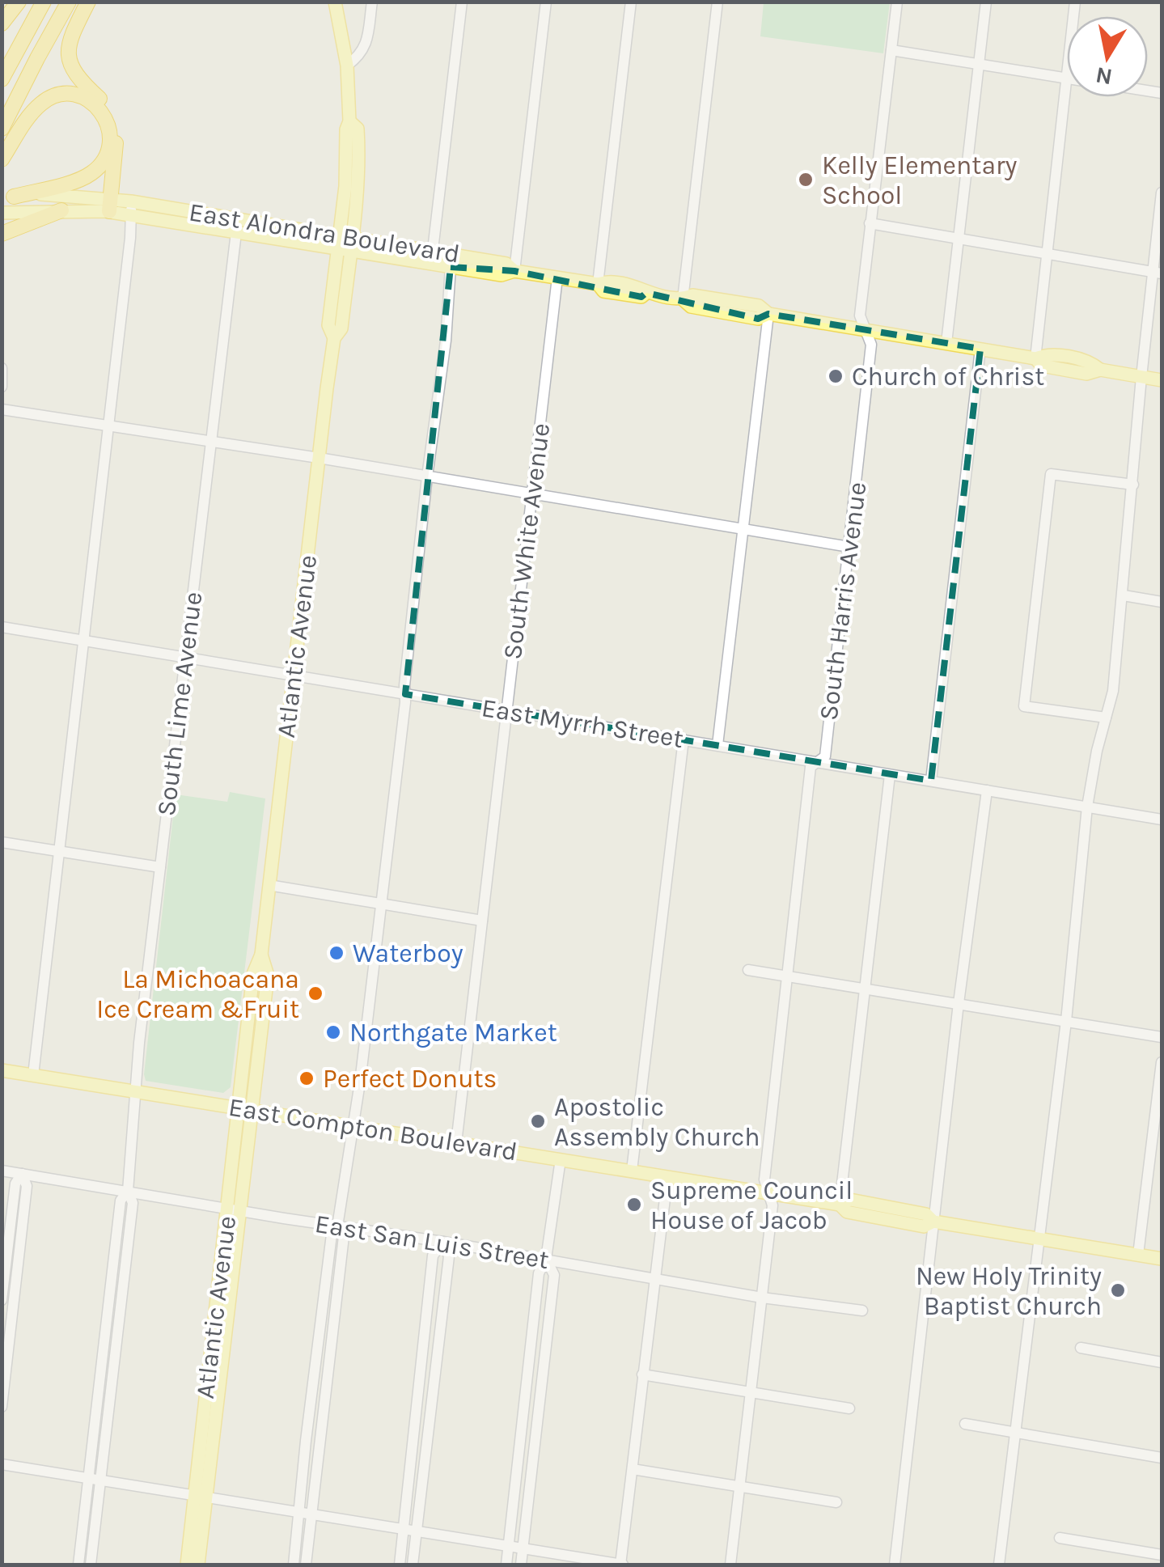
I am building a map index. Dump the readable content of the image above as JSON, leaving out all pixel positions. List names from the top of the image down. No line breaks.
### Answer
{"streets":{"main road":["East Alondra Boulevard","Atlantic Avenue","East Compton Boulevard"],"street":["South White Avenue","South Harris Avenue","South Lime Avenue","East Myrrh Street","East San Luis Street"]},"crossings":[["East Alondra Boulevard","South White Avenue"],["East Alondra Boulevard","South Harris Avenue"],["East Alondra Boulevard","Atlantic Avenue"],["East Alondra Boulevard","South Lime Avenue"],["South White Avenue","East Myrrh Street"],["South White Avenue","East Compton Boulevard"],["South Harris Avenue","East Myrrh Street"],["South Harris Avenue","East Compton Boulevard"],["South Harris Avenue","East San Luis Street"],["Atlantic Avenue","East Myrrh Street"],["Atlantic Avenue","East Compton Boulevard"],["Atlantic Avenue","East San Luis Street"],["South Lime Avenue","East Myrrh Street"],["South Lime Avenue","East Compton Boulevard"],["South Lime Avenue","East San Luis Street"]],"places":["Kelly Elementary School","Church of Christ","Waterboy","La Michoacana Ice Cream &Fruit","Northgate Market","Perfect Donuts","Apostolic Assembly Church","Supreme Council House of Jacob","New Holy Trinity Baptist Church"],"north":"bottom"}
